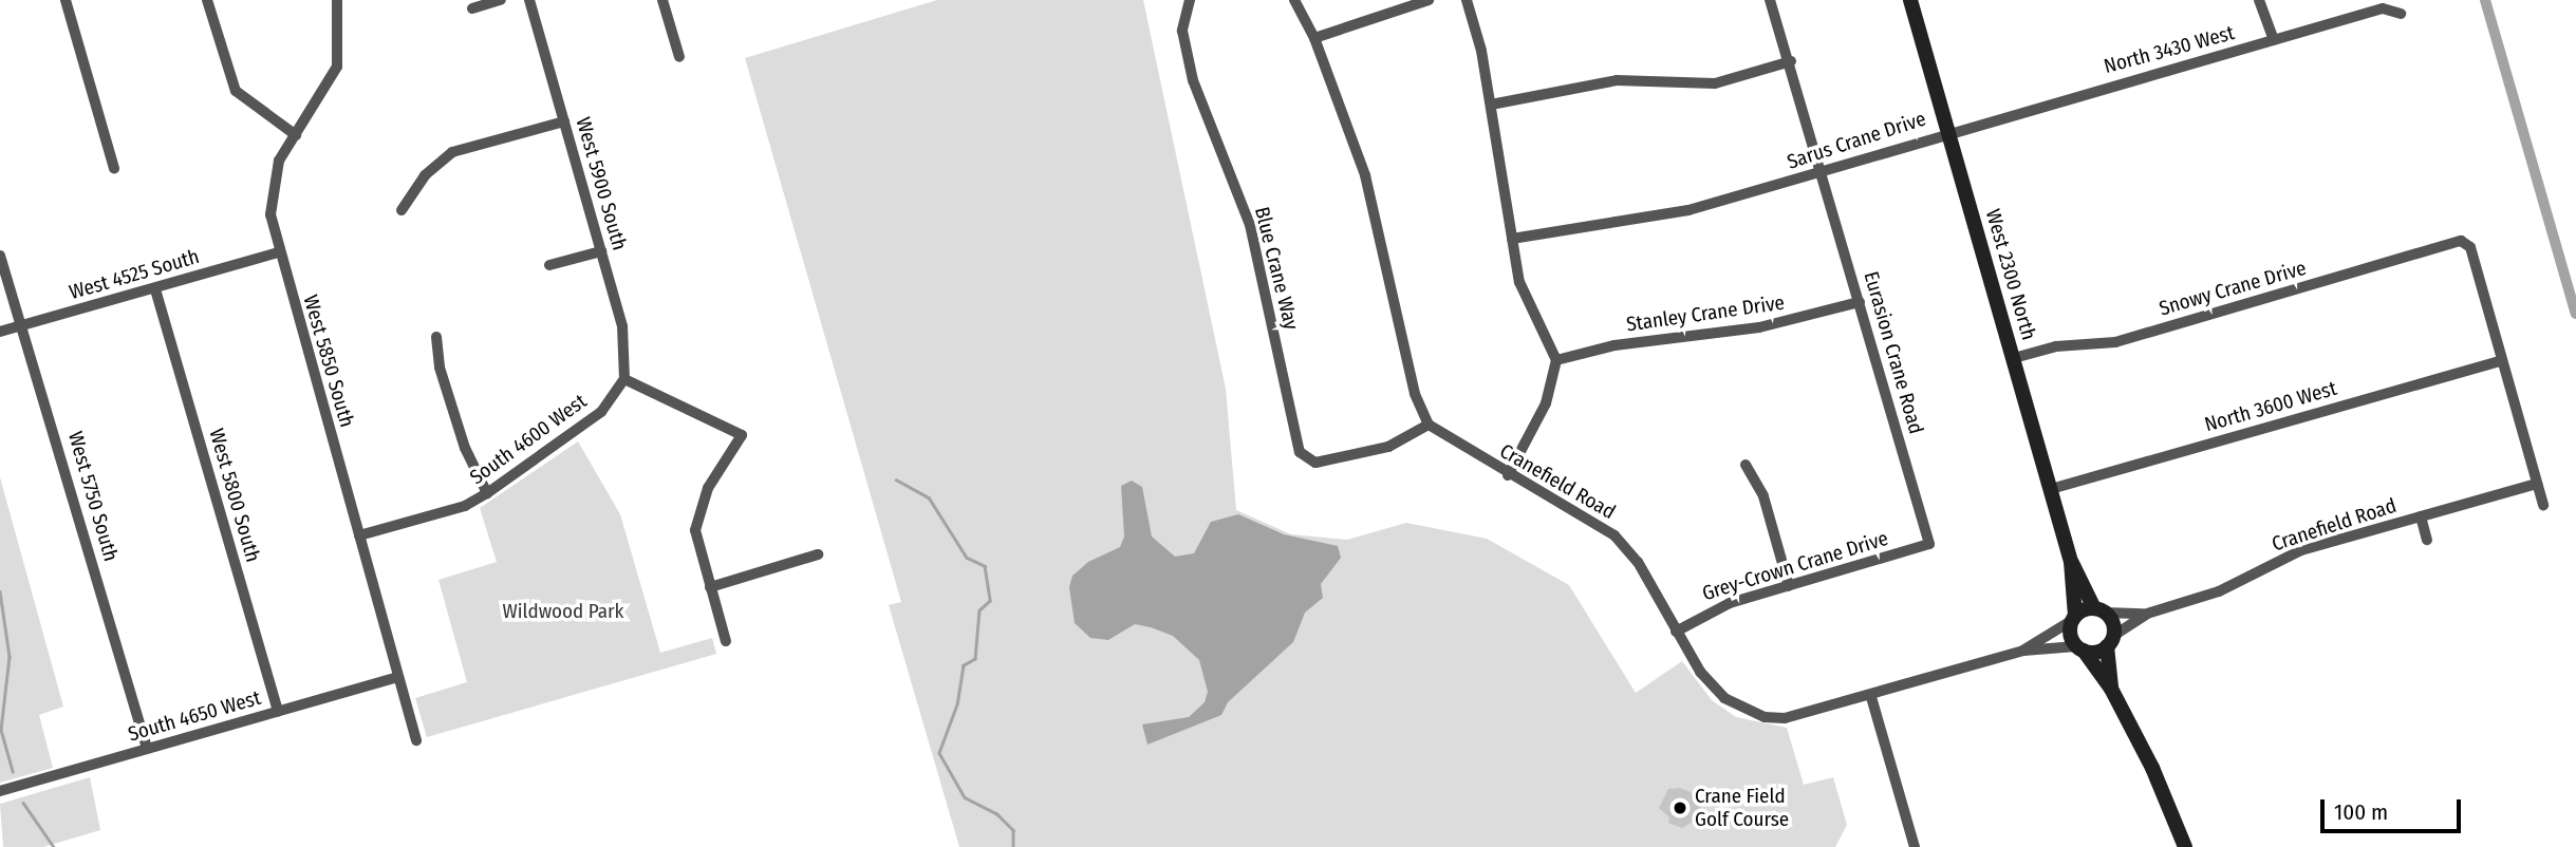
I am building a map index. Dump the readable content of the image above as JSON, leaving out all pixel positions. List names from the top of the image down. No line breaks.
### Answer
{"streets":{"street":["North 3430 West","Sarus Crane Drive","West 5900 South","Blue Crane Way","West 4525 South","West 2300 North","Snowy Crane Drive","Stanley Crane Drive","Eurasion Crane Road","West 5850 South","North 3600 West","South 4600 West","Cranefield Road","West 5800 South","West 5750 South","Grey-Crown Crane Drive","South 4650 West"]},"crossings":[["North 3430 West","Sarus Crane Drive"],["North 3430 West","West 2300 North"],["Sarus Crane Drive","West 2300 North"],["Sarus Crane Drive","Eurasion Crane Road"],["West 5900 South","South 4600 West"],["Blue Crane Way","Cranefield Road"],["West 4525 South","West 5850 South"],["West 4525 South","West 5800 South"],["West 4525 South","West 5750 South"],["West 2300 North","Snowy Crane Drive"],["West 2300 North","North 3600 West"],["Snowy Crane Drive","North 3600 West"],["Stanley Crane Drive","Eurasion Crane Road"],["Eurasion Crane Road","Grey-Crown Crane Drive"],["West 5850 South","South 4600 West"],["West 5850 South","South 4650 West"],["Cranefield Road","Grey-Crown Crane Drive"],["West 5800 South","South 4650 West"],["West 5750 South","South 4650 West"]],"parks":["Wildwood Park"],"places":["Crane Field Golf Course"],"scale_bar":"100 m"}
